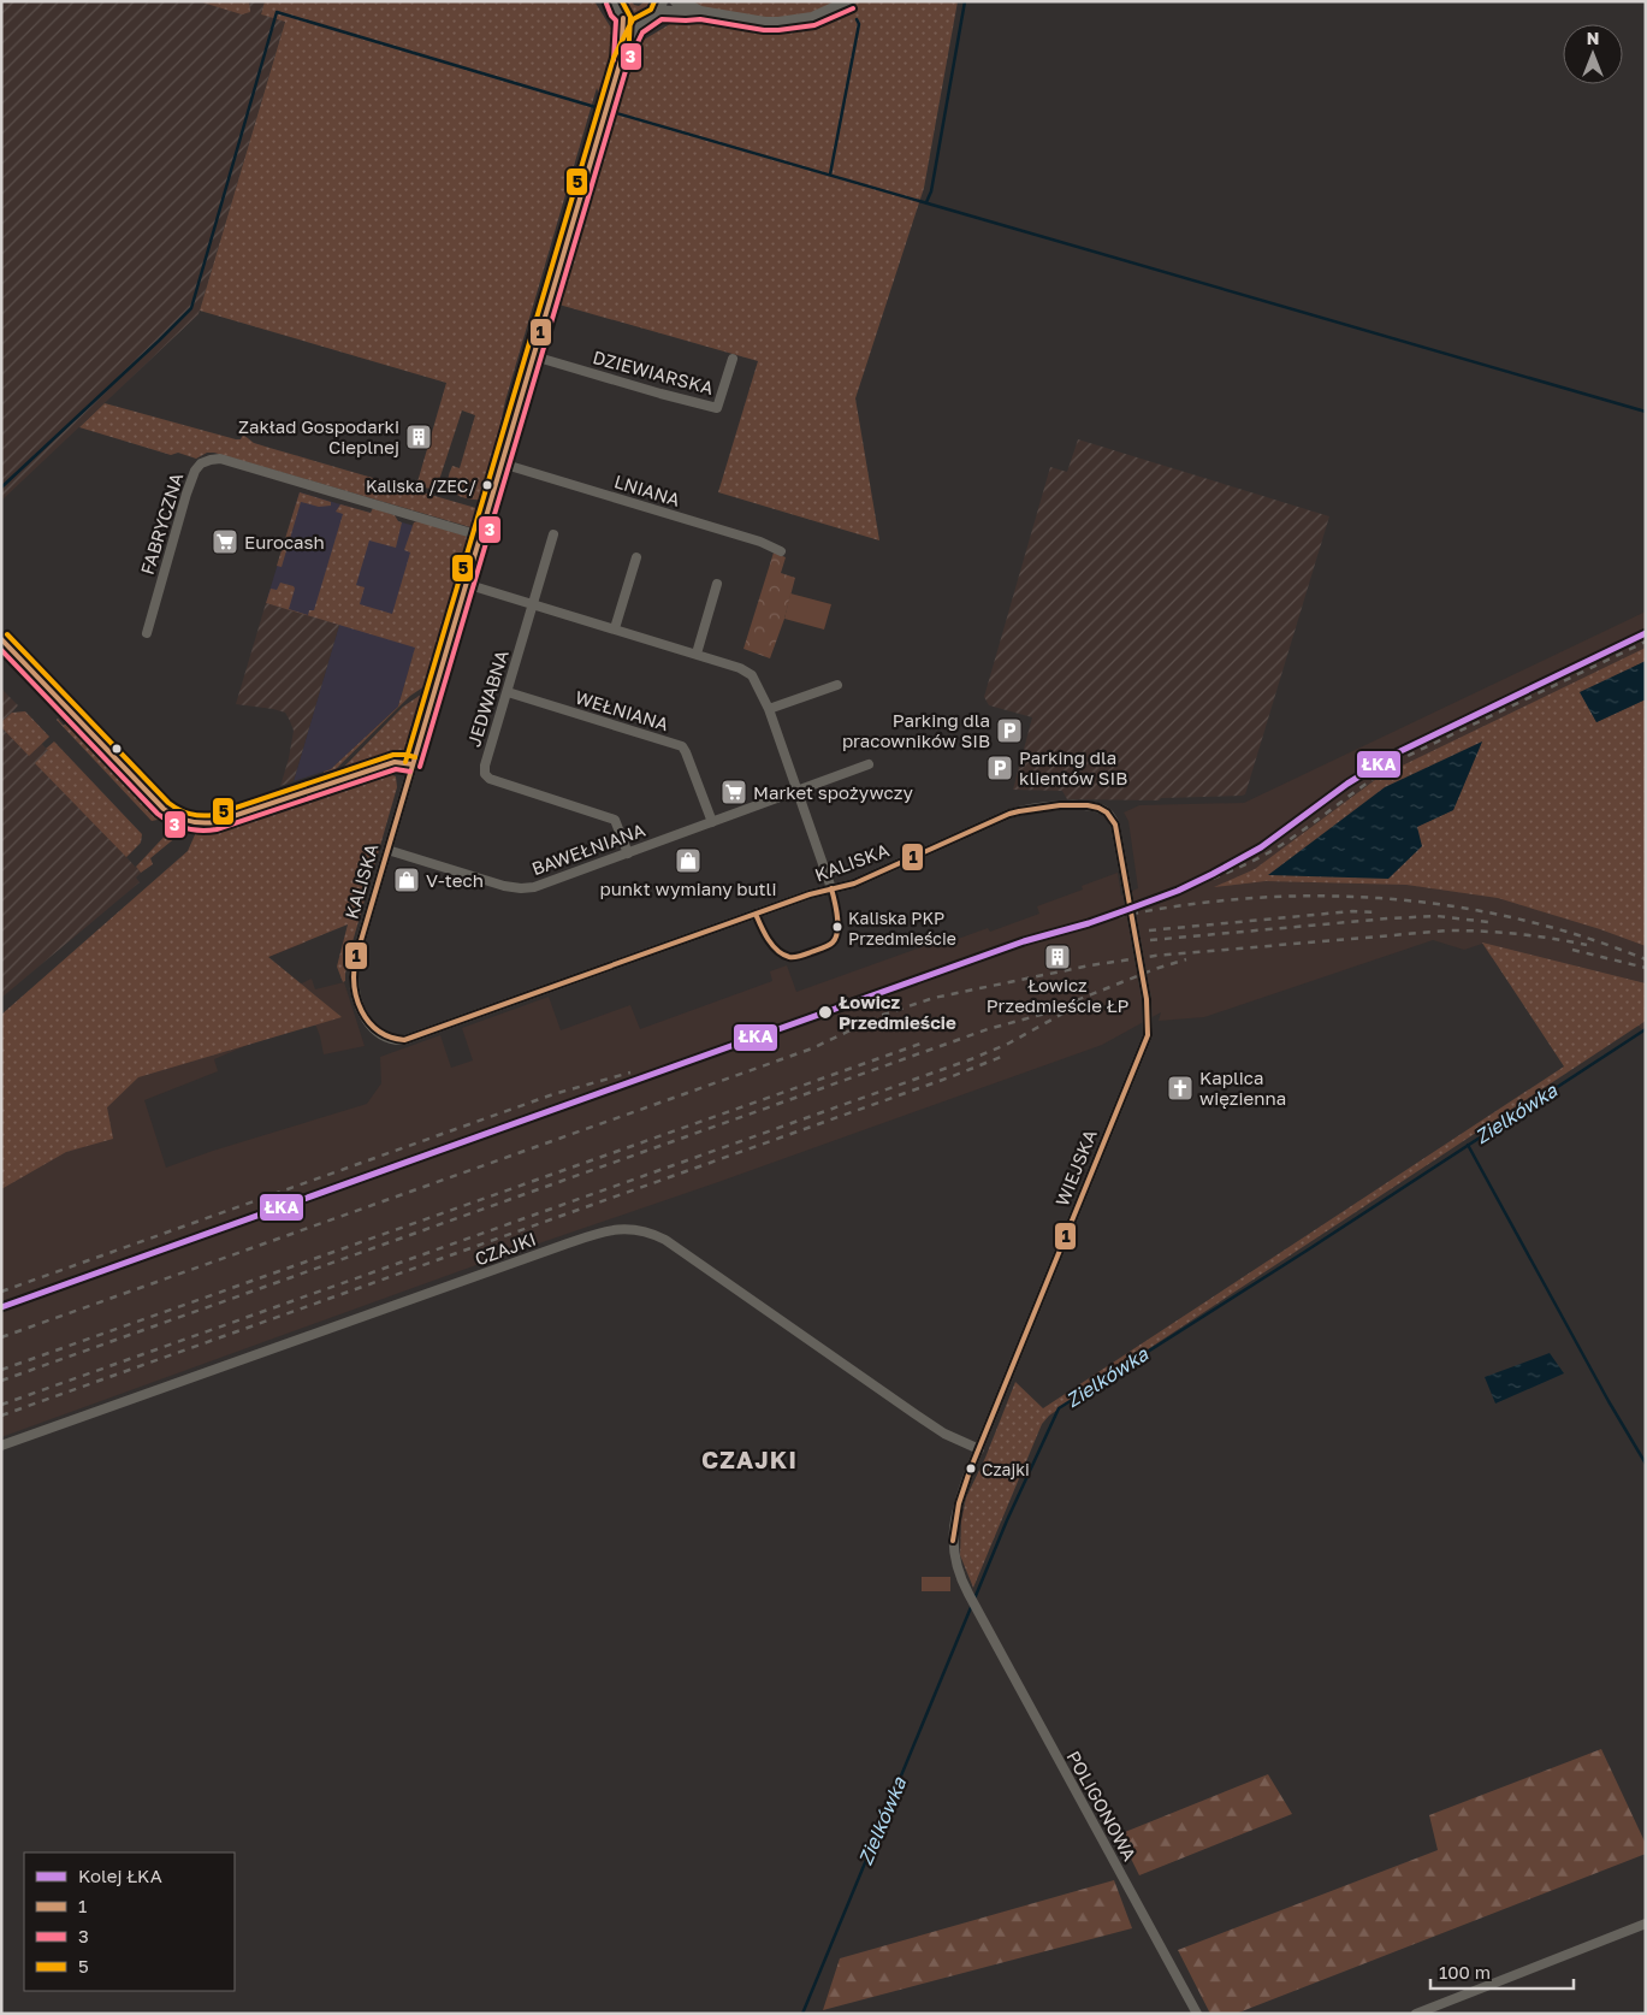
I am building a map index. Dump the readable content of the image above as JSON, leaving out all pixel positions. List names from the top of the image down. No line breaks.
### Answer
{"streets":{"street":["DZIEWIARSKA","LNIANA","FABRYCZNA","JEDWABNA","WEŁNIANA","BAWEŁNIANA","KALISKA","WIEJSKA","CZAJKI","POLIGONOWA"]},"crossings":[["DZIEWIARSKA","KALISKA"],["LNIANA","KALISKA"],["FABRYCZNA","KALISKA"],["JEDWABNA","WEŁNIANA"],["JEDWABNA","BAWEŁNIANA"],["WEŁNIANA","BAWEŁNIANA"],["BAWEŁNIANA","KALISKA"],["KALISKA","WIEJSKA"],["WIEJSKA","CZAJKI"],["WIEJSKA","POLIGONOWA"]],"districts":["CZAJKI"],"water":["Zielkówka"],"places":{"building":["Zakład Gospodarki Cieplnej","Łowicz Przedmieście ŁP"],"other":["Kaliska /ZEC/","Kaliska PKP Przedmieście","Łowicz Przedmieście","Czajki"],"supermarket":["Eurocash","Market spożywczy"],"parking":["Parking dla pracowników SIB","Parking dla klientów SIB"],"shop":["punkt wymiany butli","V-tech"],"church":["Kaplica więzienna"]},"lines":["transit line 5","transit line 3","transit line 1","rail line ŁKA"],"legend":["Kolej ŁKA","1","3","5"],"scale_bar":"100 m","north":"top"}
